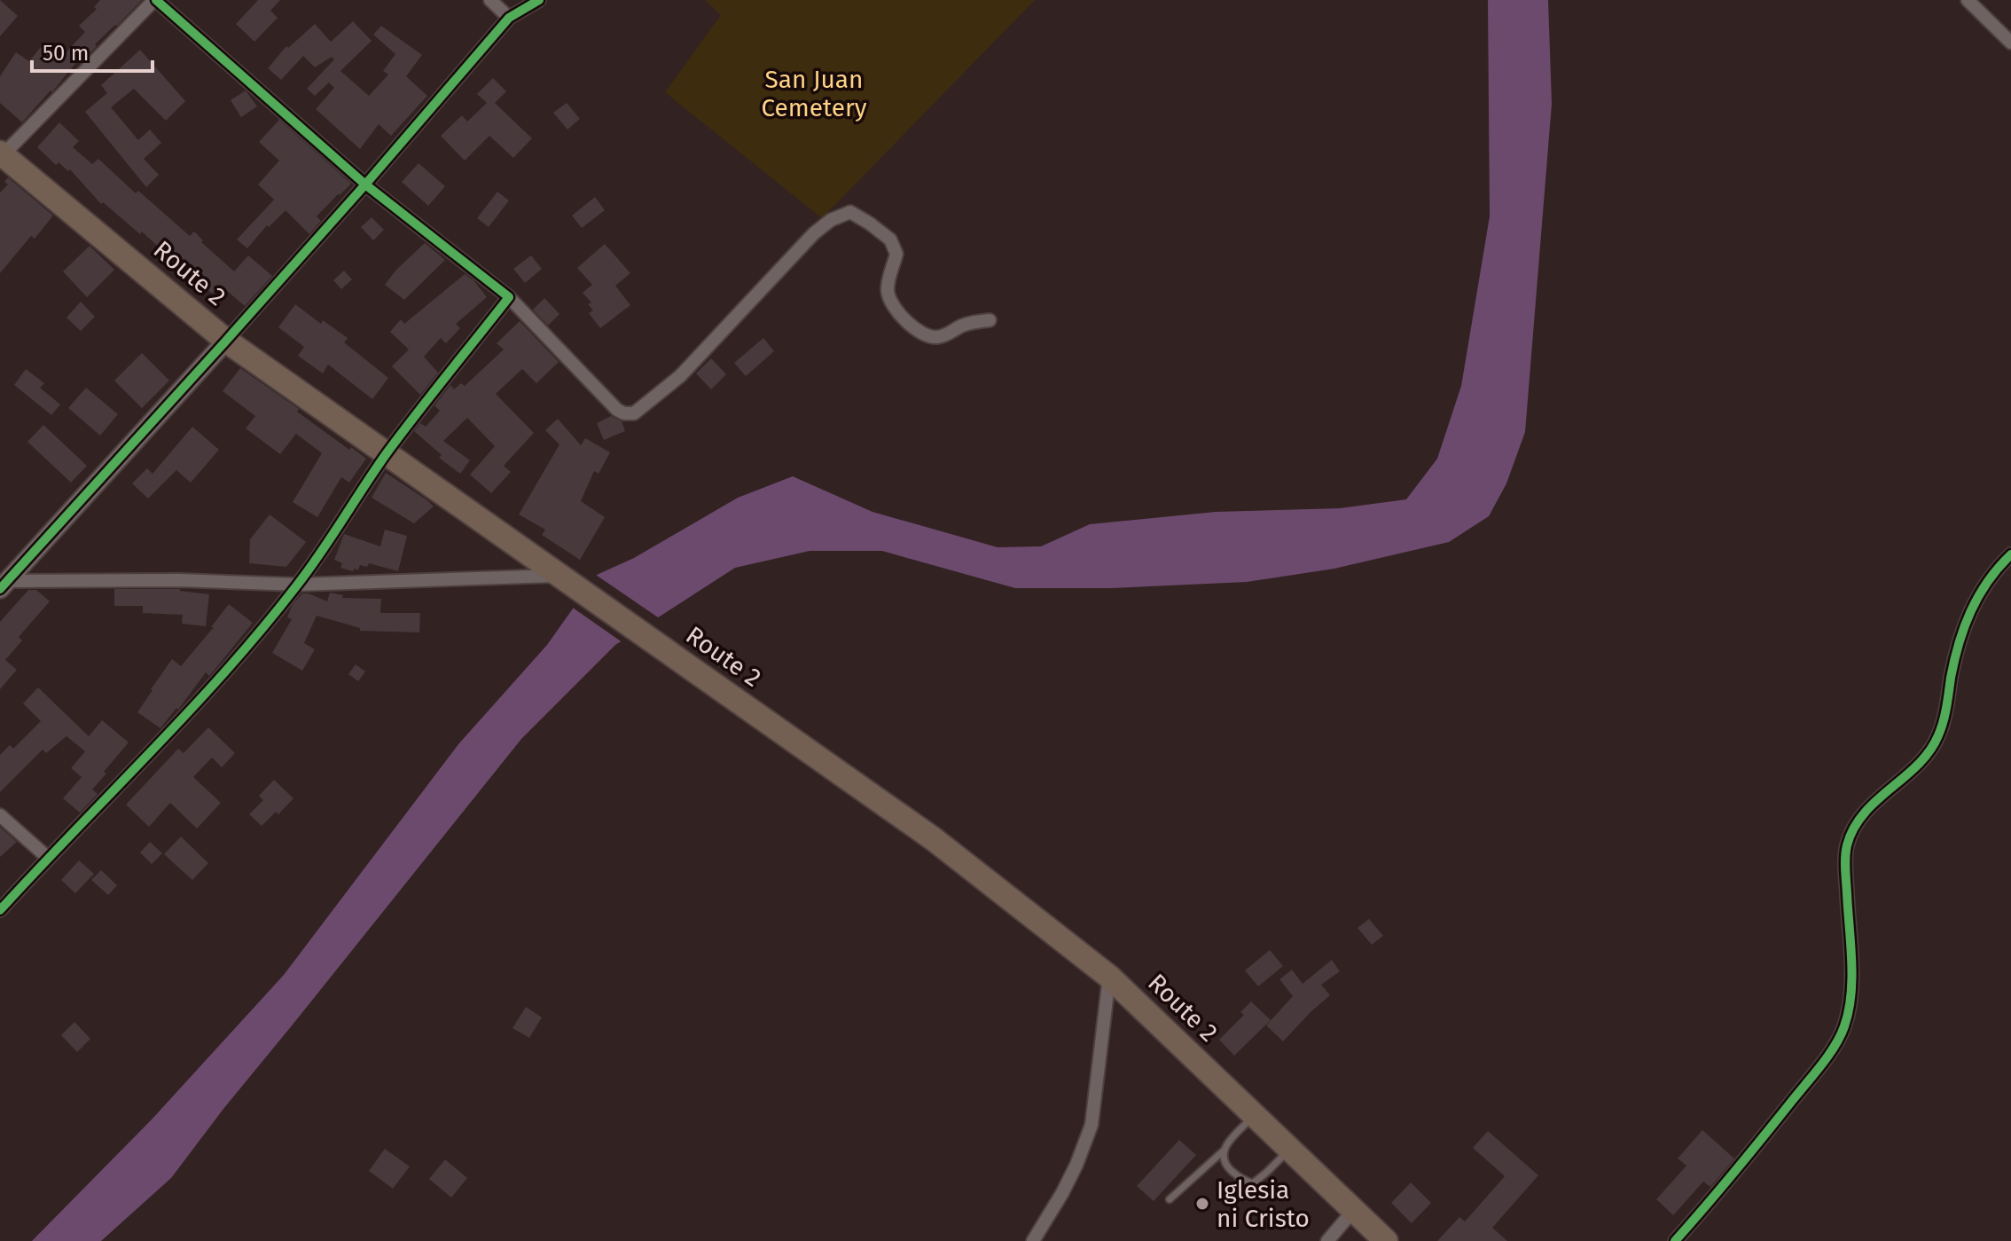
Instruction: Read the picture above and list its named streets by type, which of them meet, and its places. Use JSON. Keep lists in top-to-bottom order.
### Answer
{
  "streets": {
    "highway": ["Route 2"]
  },
  "parks": ["San Juan Cemetery"],
  "places": ["Iglesia ni Cristo"],
  "scale_bar": "50 m"
}
